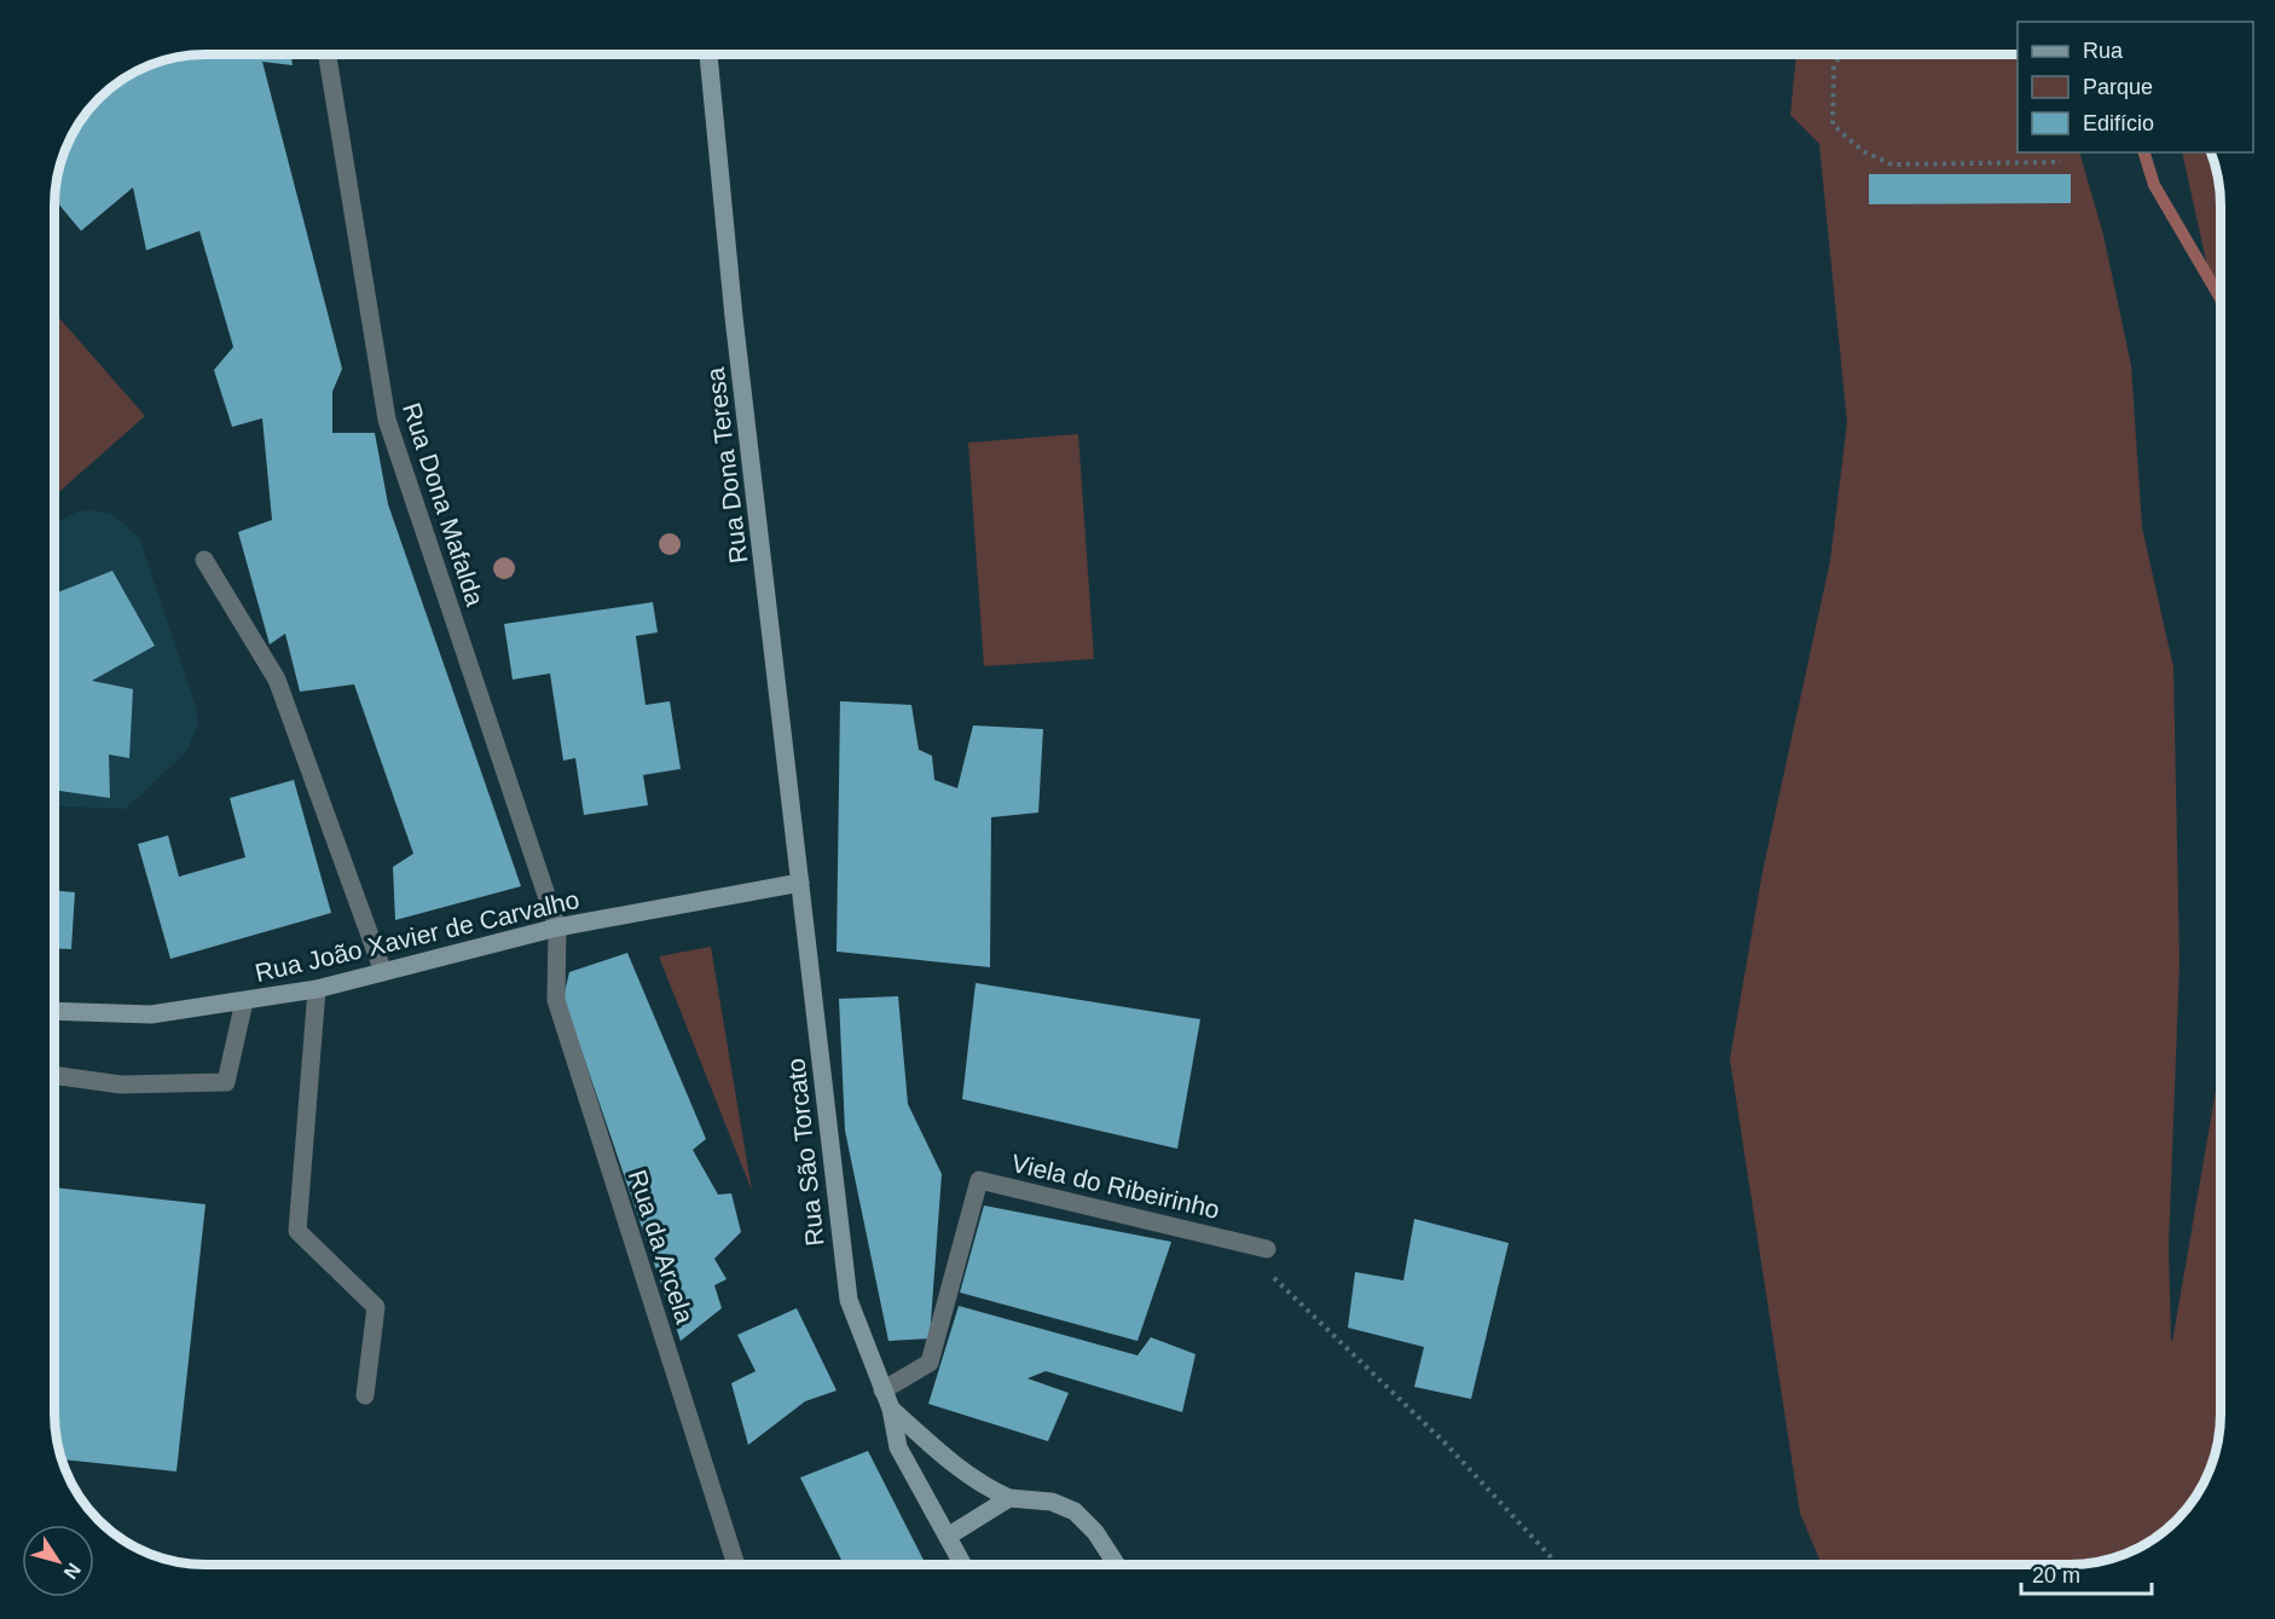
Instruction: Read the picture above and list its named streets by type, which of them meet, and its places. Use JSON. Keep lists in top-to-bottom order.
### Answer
{
  "streets": {
    "street": [
      "Rua Dona Teresa",
      "Rua Dona Mafalda",
      "Rua João Xavier de Carvalho",
      "Rua São Torcato",
      "Viela do Ribeirinho",
      "Rua da Arcela"
    ]
  },
  "crossings": [
    ["Rua Dona Teresa", "Rua João Xavier de Carvalho"],
    ["Rua Dona Teresa", "Rua São Torcato"],
    ["Rua Dona Mafalda", "Rua João Xavier de Carvalho"],
    ["Rua Dona Mafalda", "Rua da Arcela"],
    ["Rua João Xavier de Carvalho", "Rua São Torcato"],
    ["Rua João Xavier de Carvalho", "Rua da Arcela"],
    ["Rua São Torcato", "Viela do Ribeirinho"]
  ],
  "legend": ["Rua", "Parque", "Edifício"],
  "scale_bar": "20 m",
  "north": "bottom right"
}
